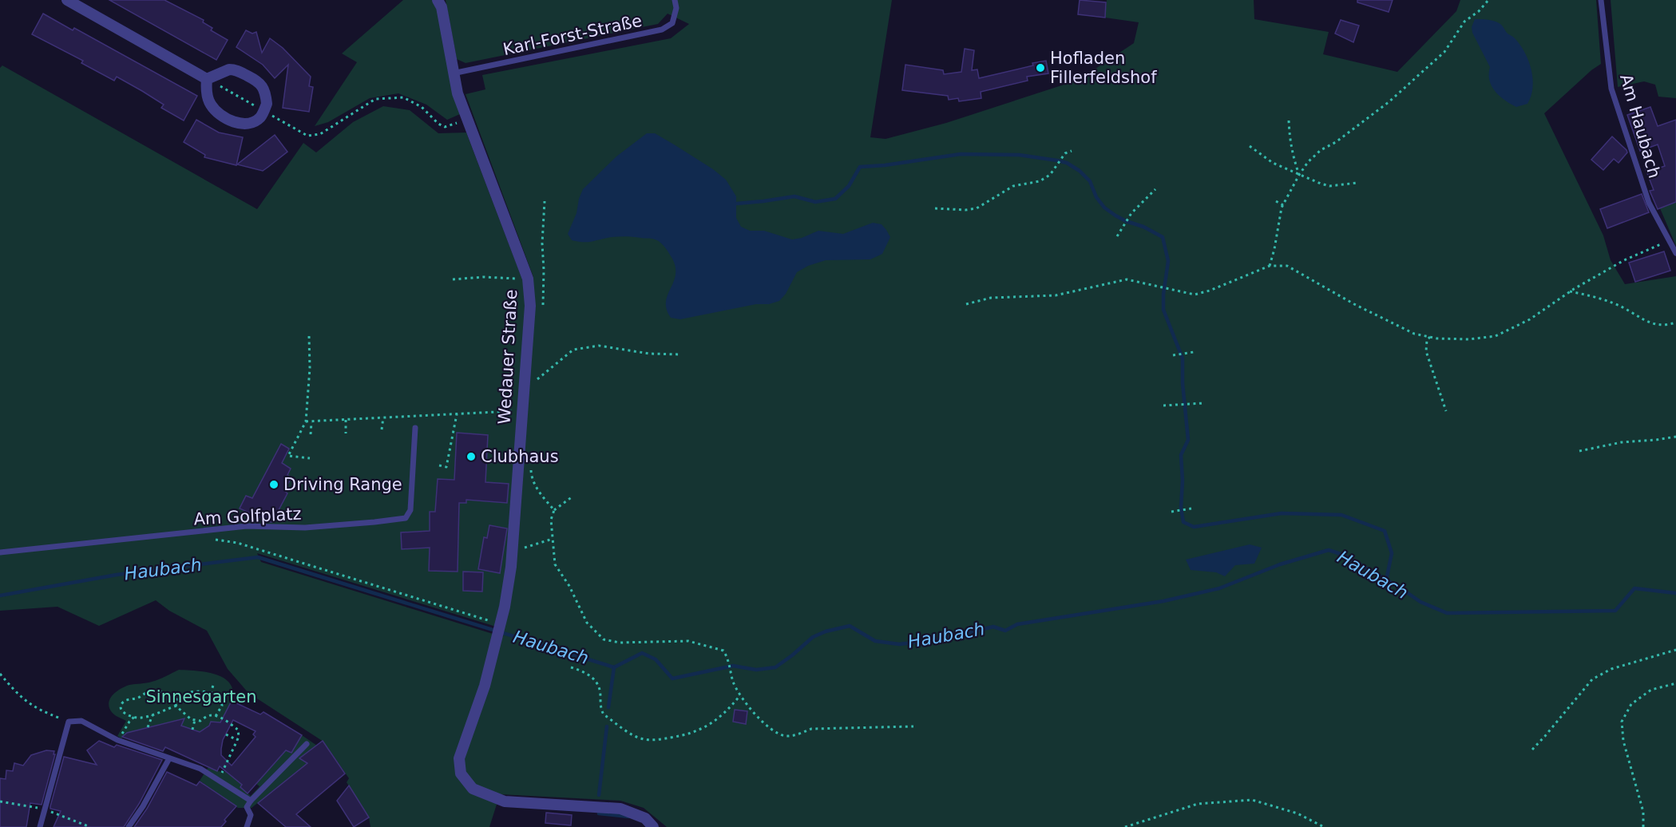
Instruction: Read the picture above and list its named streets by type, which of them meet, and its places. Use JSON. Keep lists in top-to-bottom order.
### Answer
{
  "streets": {
    "street": ["Wedauer Straße"],
    "lane": ["Karl-Forst-Straße", "Am Haubach", "Am Golfplatz"]
  },
  "crossings": [
    ["Karl-Forst-Straße", "Wedauer Straße"]
  ],
  "water": ["Haubach"],
  "parks": ["Sinnesgarten"],
  "places": ["Hofladen Fillerfeldshof", "Clubhaus", "Driving Range"]
}
